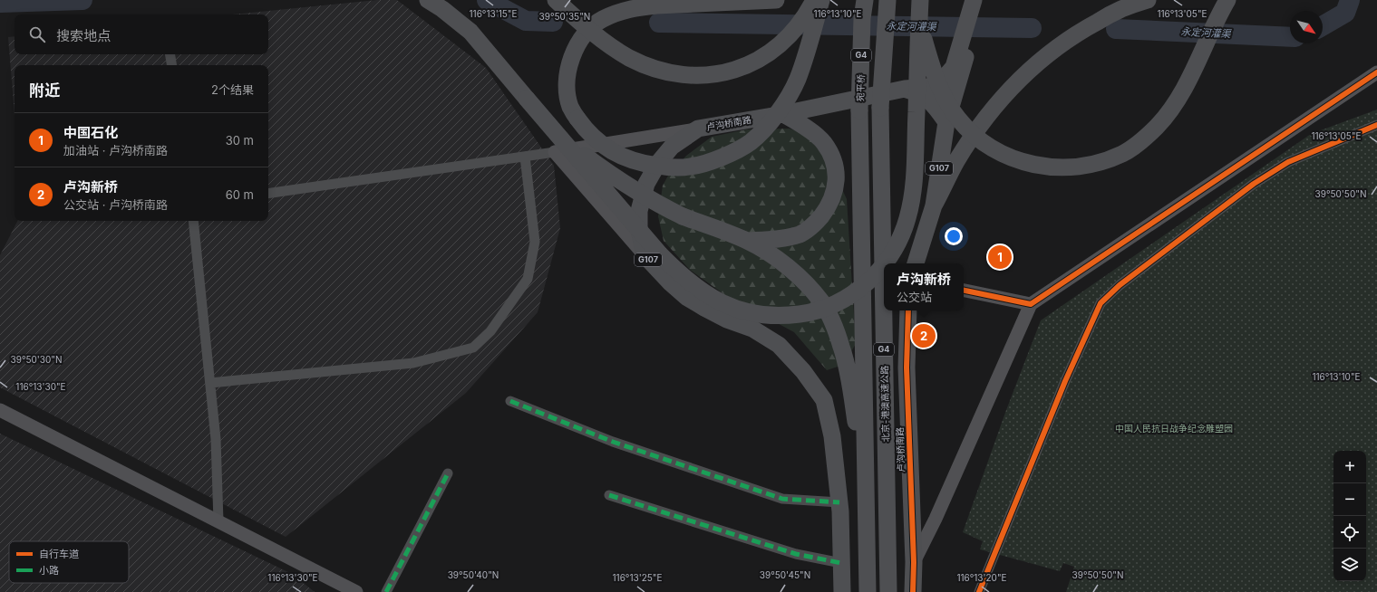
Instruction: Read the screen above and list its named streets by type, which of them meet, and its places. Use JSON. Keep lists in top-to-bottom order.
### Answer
{
  "streets": {
    "highway": [
      "G4",
      "宛平桥",
      "卢沟桥南路",
      "G107",
      "北京-港澳高速公路"
    ]
  },
  "crossings": [
    ["G4", "宛平桥"],
    ["卢沟桥南路", "G107"]
  ],
  "water": ["永定河灌渠"],
  "parks": ["中国人民抗日战争纪念雕塑园"],
  "legend": ["自行车道", "小路"],
  "north": "bottom right",
  "page": {
    "search": "搜索地点",
    "heading": ["附近", "2个结果"],
    "list": [
      {
        "mark": "1",
        "name": "中国石化",
        "note": "加油站 · 卢沟桥南路",
        "value": "30 m"
      },
      {
        "mark": "2",
        "name": "卢沟新桥",
        "note": "公交站 · 卢沟桥南路",
        "value": "60 m"
      }
    ],
    "pins": ["1", "2"],
    "popup": ["卢沟新桥", "公交站"],
    "map_buttons": ["+", "−"]
  },
  "coordinates": [
    "116°13'15\"E",
    "116°13'10\"E",
    "116°13'05\"E",
    "39°50'35\"N",
    "39°50'50\"N",
    "39°50'30\"N",
    "116°13'30\"E",
    "39°50'40\"N",
    "39°50'45\"N",
    "116°13'25\"E",
    "116°13'20\"E"
  ]
}
